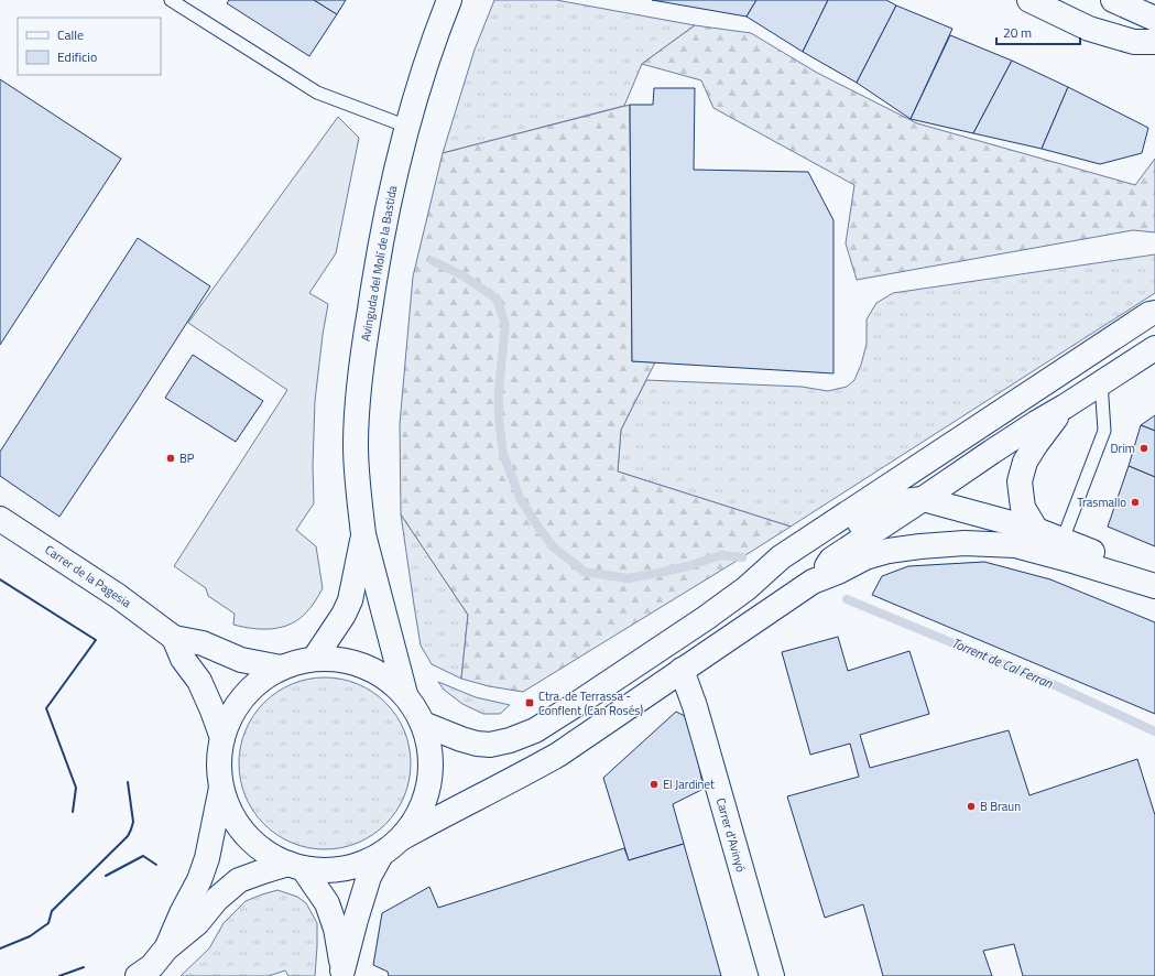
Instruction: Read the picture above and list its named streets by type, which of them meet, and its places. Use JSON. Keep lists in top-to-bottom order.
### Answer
{
  "streets": {
    "main road": ["Avinguda del Molí de la Bastida", "Carrer de la Pagesia", "Carrer d'Avinyó"]
  },
  "water": ["Torrent de Cal Ferran"],
  "places": {
    "other": [
      "Drim",
      "BP",
      "Trasmallo",
      "El Jardinet",
      "B Braun"
    ],
    "transit": ["Ctra. de Terrassa - Conflent (Can Rosés)"]
  },
  "legend": ["Calle", "Edificio"],
  "scale_bar": "20 m"
}
